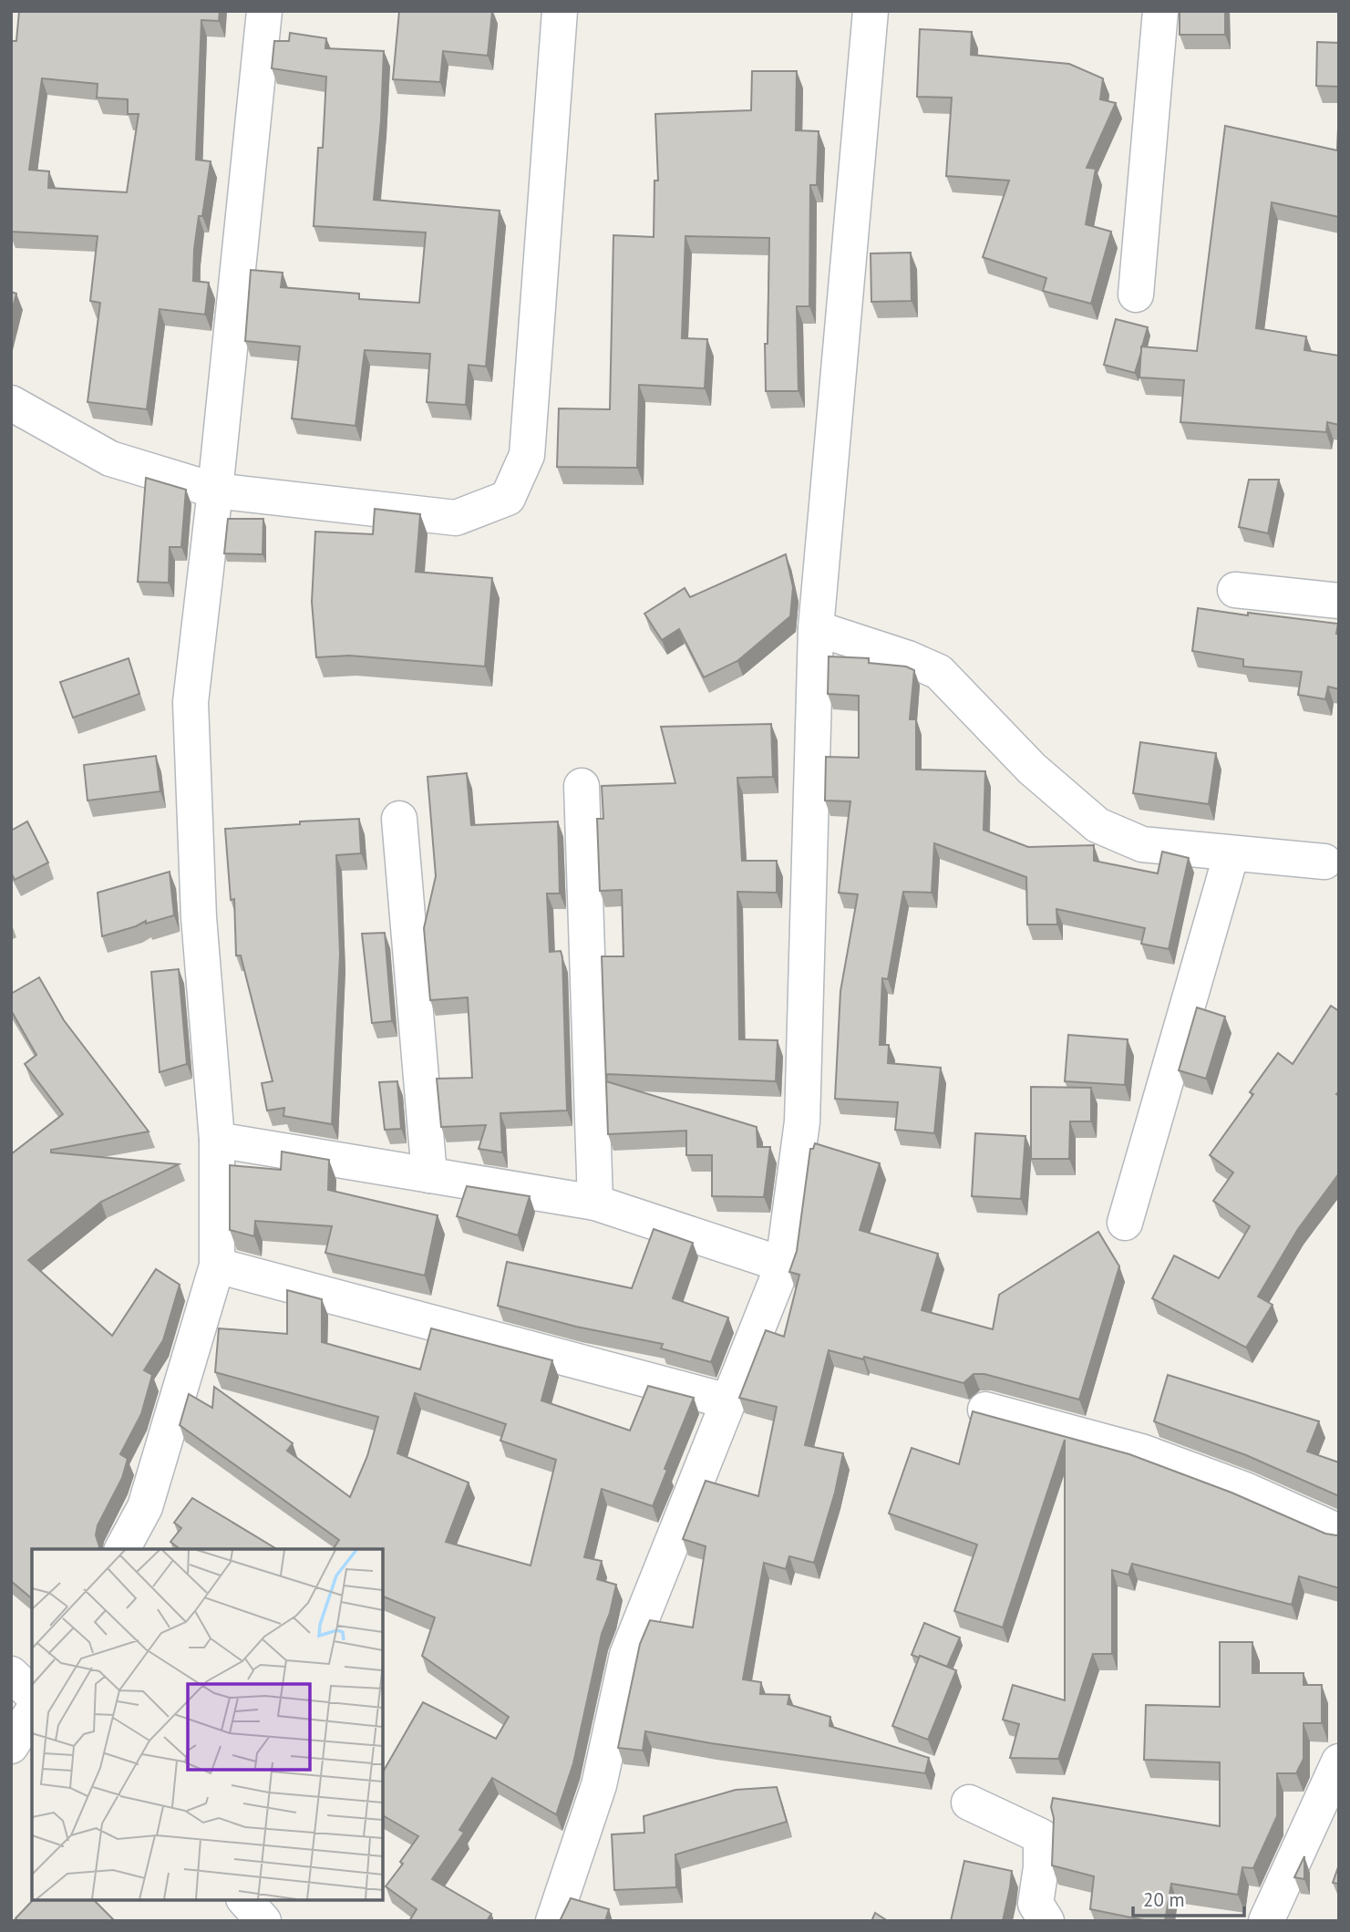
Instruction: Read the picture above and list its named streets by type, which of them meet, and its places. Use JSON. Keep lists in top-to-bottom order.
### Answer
{
  "scale_bar": "20 m"
}
